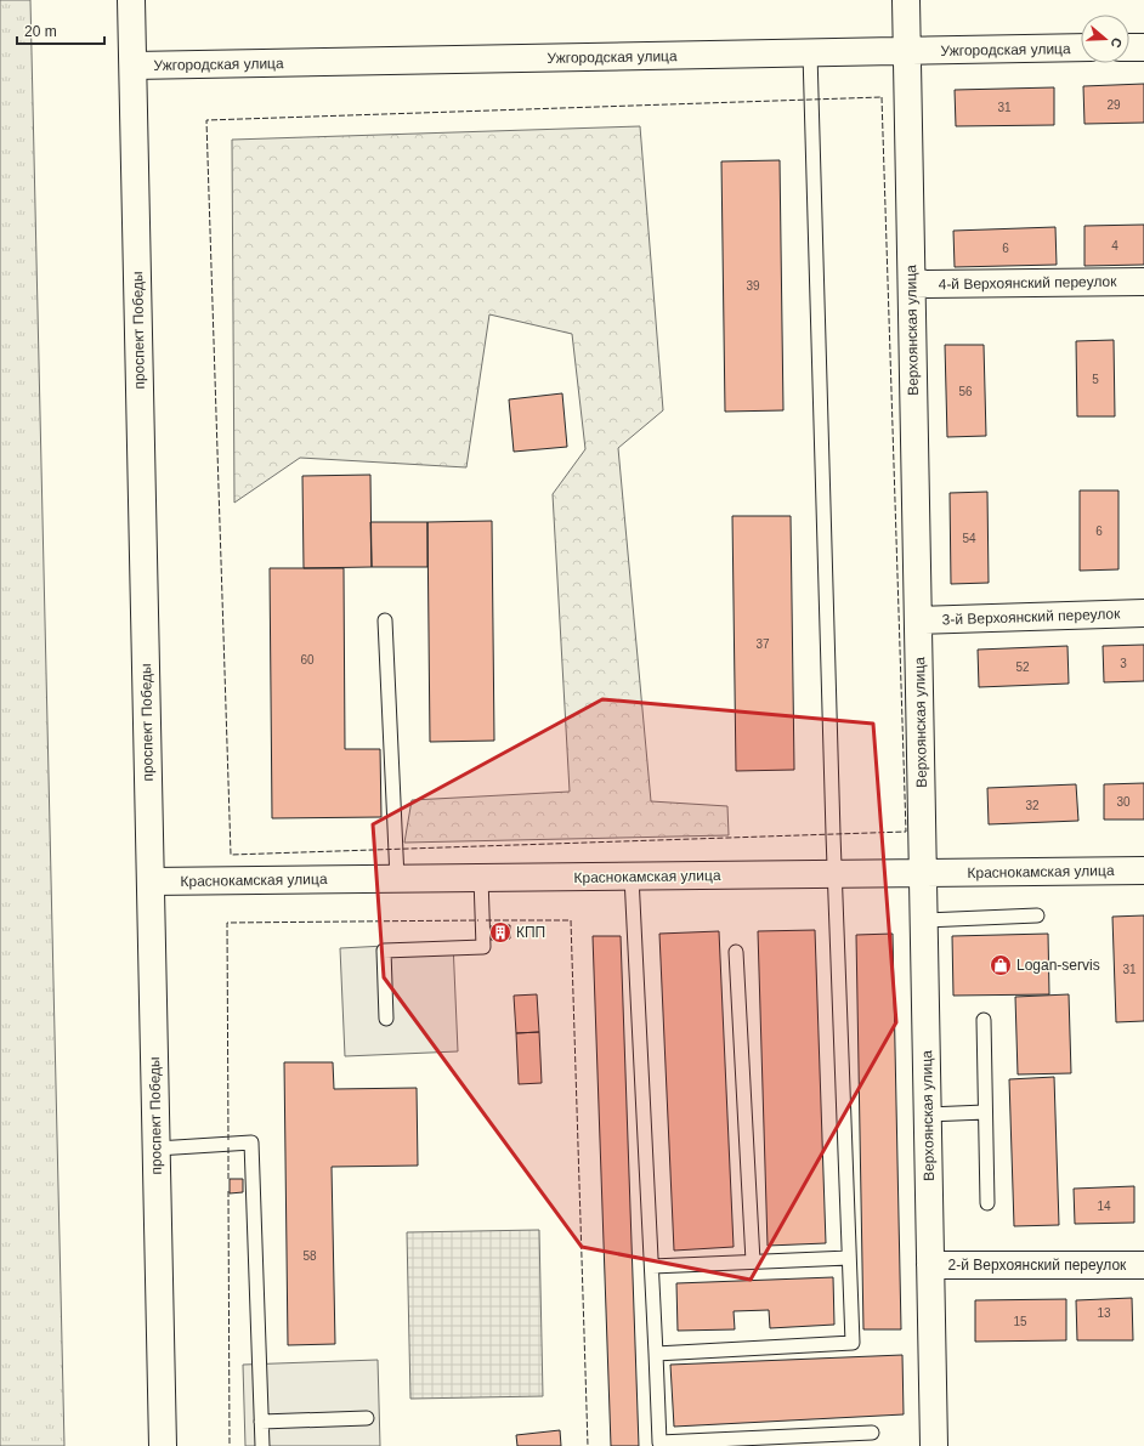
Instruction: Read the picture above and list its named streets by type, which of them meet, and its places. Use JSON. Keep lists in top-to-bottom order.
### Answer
{
  "streets": {
    "street": [
      "Ужгородская улица",
      "4-й Верхоянский переулок",
      "проспект Победы",
      "Верхоянская улица",
      "3-й Верхоянский переулок",
      "Краснокамская улица",
      "2-й Верхоянский переулок"
    ]
  },
  "crossings": [
    ["Ужгородская улица", "проспект Победы"],
    ["Ужгородская улица", "Верхоянская улица"],
    ["4-й Верхоянский переулок", "Верхоянская улица"],
    ["проспект Победы", "Краснокамская улица"],
    ["Верхоянская улица", "3-й Верхоянский переулок"],
    ["Верхоянская улица", "Краснокамская улица"],
    ["Верхоянская улица", "2-й Верхоянский переулок"]
  ],
  "places": {
    "building": ["КПП"],
    "shop": ["Logan-servis"]
  },
  "house_numbers": [
    "29",
    "31",
    "4",
    "6",
    "39",
    "5",
    "56",
    "6",
    "54",
    "37",
    "60",
    "3",
    "52",
    "30",
    "32",
    "31",
    "14",
    "58",
    "13",
    "15"
  ],
  "scale_bar": "20 m",
  "north": "right"
}
